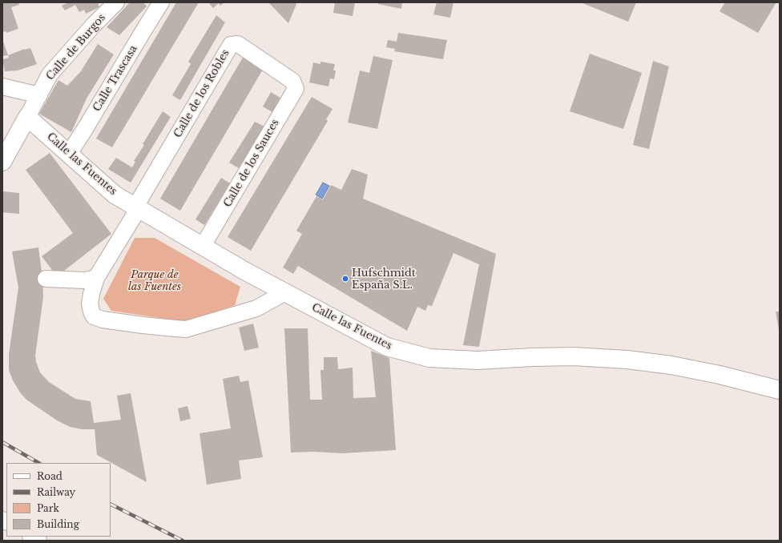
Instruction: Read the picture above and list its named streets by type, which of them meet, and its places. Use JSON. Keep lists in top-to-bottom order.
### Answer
{
  "streets": {
    "street": [
      "Calle de Burgos",
      "Calle Trascasa",
      "Calle de los Robles",
      "Calle de los Sauces",
      "Calle las Fuentes"
    ]
  },
  "crossings": [
    ["Calle de Burgos", "Calle las Fuentes"],
    ["Calle Trascasa", "Calle las Fuentes"],
    ["Calle de los Robles", "Calle de los Sauces"],
    ["Calle de los Robles", "Calle las Fuentes"],
    ["Calle de los Sauces", "Calle las Fuentes"]
  ],
  "parks": ["Parque de las Fuentes"],
  "places": ["Hufschmidt España S.L."],
  "legend": [
    "Road",
    "Railway",
    "Park",
    "Building"
  ]
}
